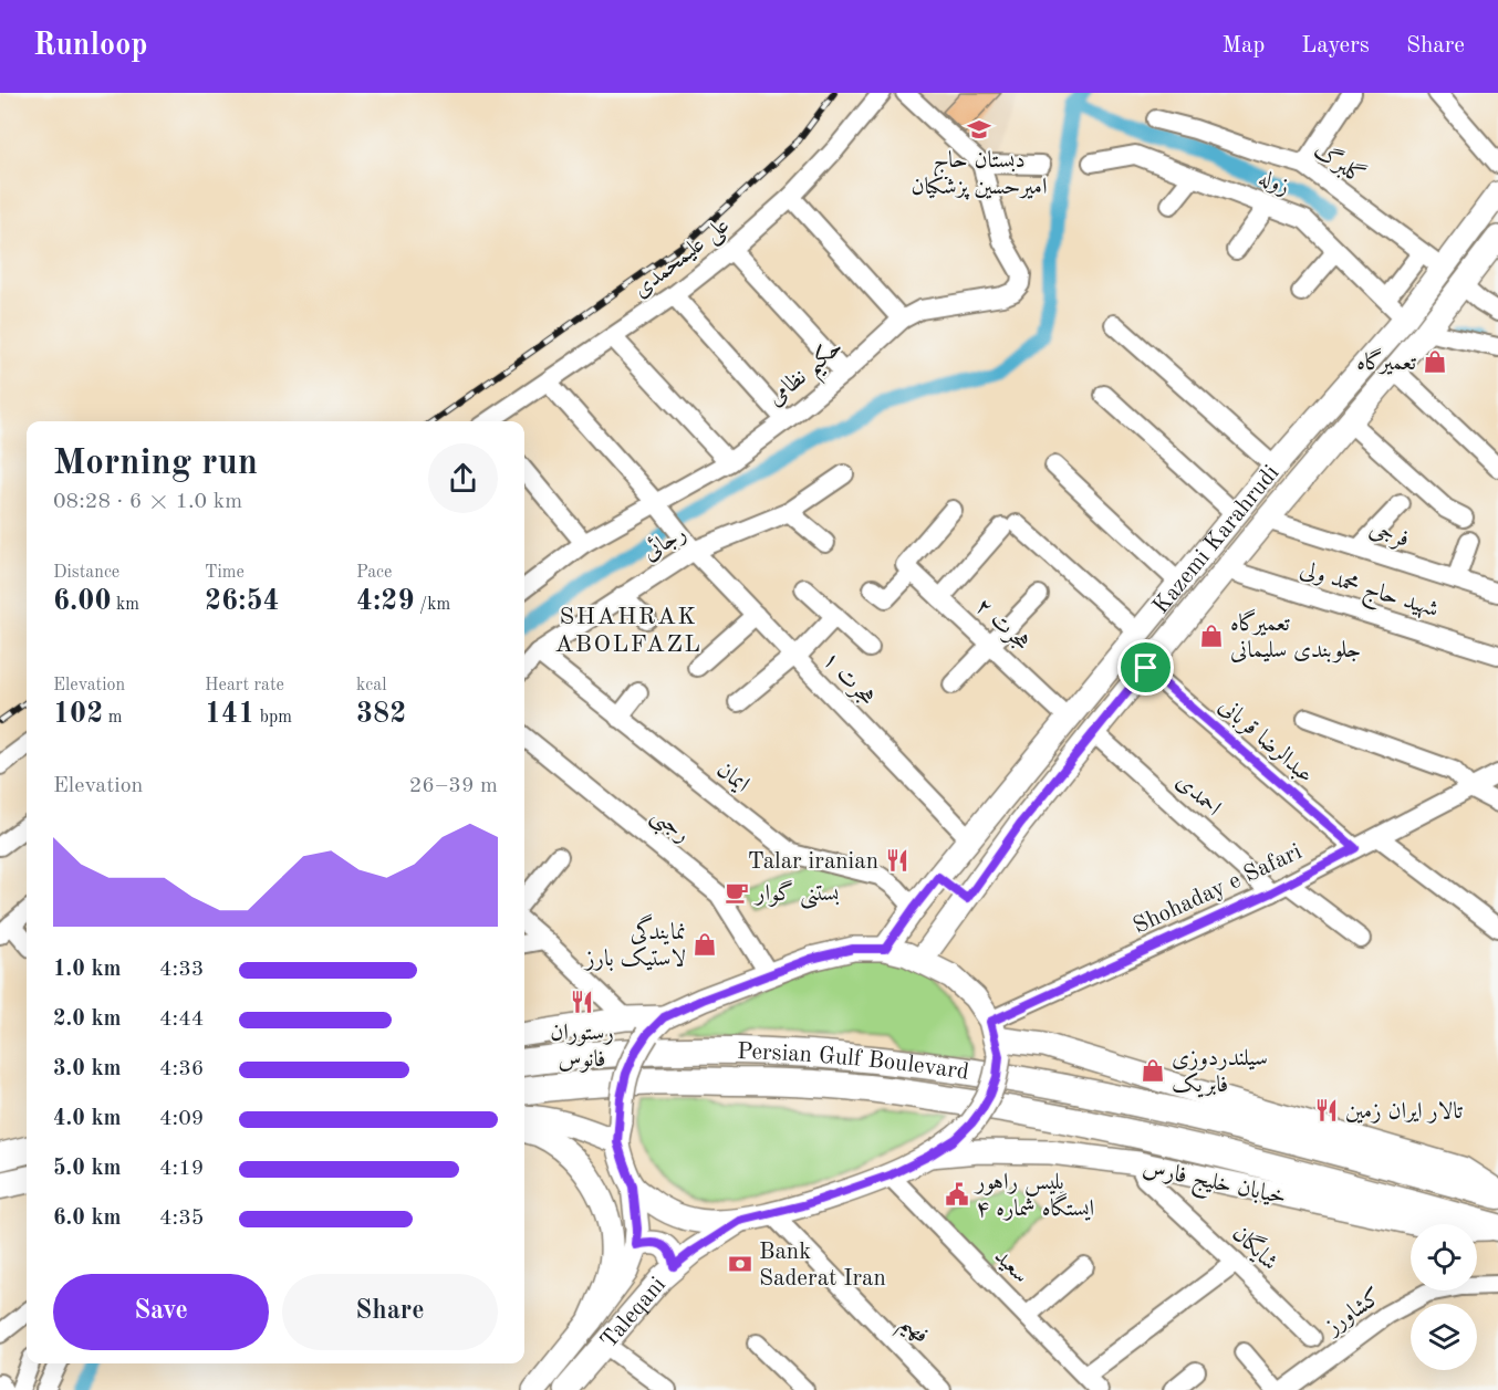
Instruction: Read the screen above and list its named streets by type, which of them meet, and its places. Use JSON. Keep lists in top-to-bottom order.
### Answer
{
  "streets": {
    "highway": ["Persian Gulf Boulevard"],
    "main road": ["Kazemi Karahrudi", "خیابان خلیج فارس", "Taleqani"],
    "street": [
      "گلبرگ",
      "زوله",
      "علی علیمحمدی",
      "حکیم نظامی",
      "فرجی",
      "رجائی",
      "شهید حاج محمد ولی",
      "هجرت ۲",
      "هجرت ۱",
      "عبدالرضا قربانی",
      "ایمان",
      "احمدی",
      "رجبی",
      "Shohaday e Safari",
      "شایگان",
      "سعید",
      "کشاورز",
      "فهیم"
    ]
  },
  "crossings": [
    ["گلبرگ", "Kazemi Karahrudi"],
    ["زوله", "Kazemi Karahrudi"],
    ["علی علیمحمدی", "هجرت ۱"],
    ["حکیم نظامی", "هجرت ۱"],
    ["فرجی", "Kazemi Karahrudi"],
    ["Kazemi Karahrudi", "شهید حاج محمد ولی"],
    ["Kazemi Karahrudi", "هجرت ۲"],
    ["Kazemi Karahrudi", "هجرت ۱"],
    ["Kazemi Karahrudi", "عبدالرضا قربانی"],
    ["Kazemi Karahrudi", "ایمان"],
    ["Kazemi Karahrudi", "احمدی"],
    ["رجائی", "هجرت ۱"],
    ["رجائی", "ایمان"],
    ["عبدالرضا قربانی", "Shohaday e Safari"],
    ["احمدی", "Shohaday e Safari"],
    ["Persian Gulf Boulevard", "خیابان خلیج فارس"],
    ["خیابان خلیج فارس", "شایگان"]
  ],
  "districts": ["SHAHRAK ABOLFAZL"],
  "places": {
    "school or university": ["دبستان حاج امیرحسین پزشکیان"],
    "shop": [
      "تعمیرگاه",
      "تعمیرگاه جلوبندی سلیمانی",
      "نمایندگی لاستیک بارز",
      "سیلندردوزی فابریک"
    ],
    "restaurant": ["Talar iranian", "رستوران فانوس", "تالار ایران زمین"],
    "cafe": ["بستنی گوار"],
    "public building": ["پلیس راهور ایستگاه شماره ۴"],
    "bank": ["Bank Saderat Iran"]
  },
  "page": {
    "header": "Runloop",
    "nav": ["Map", "Layers", "Share"],
    "heading": ["Morning run", "08:28 · 6 × 1.0 km"],
    "stats": [
      ["Distance", "6.00 km"],
      ["Time", "26:54"],
      ["Pace", "4:29 /km"],
      ["Elevation", "102 m"],
      ["Heart rate", "141 bpm"],
      ["kcal", "382"]
    ],
    "chart": ["Elevation", "26–39 m"],
    "list": [
      {
        "name": "1.0 km",
        "note": "4:33"
      },
      {
        "name": "2.0 km",
        "note": "4:44"
      },
      {
        "name": "3.0 km",
        "note": "4:36"
      },
      {
        "name": "4.0 km",
        "note": "4:09"
      },
      {
        "name": "5.0 km",
        "note": "4:19"
      },
      {
        "name": "6.0 km",
        "note": "4:35"
      }
    ],
    "buttons": ["Save", "Share"]
  }
}
